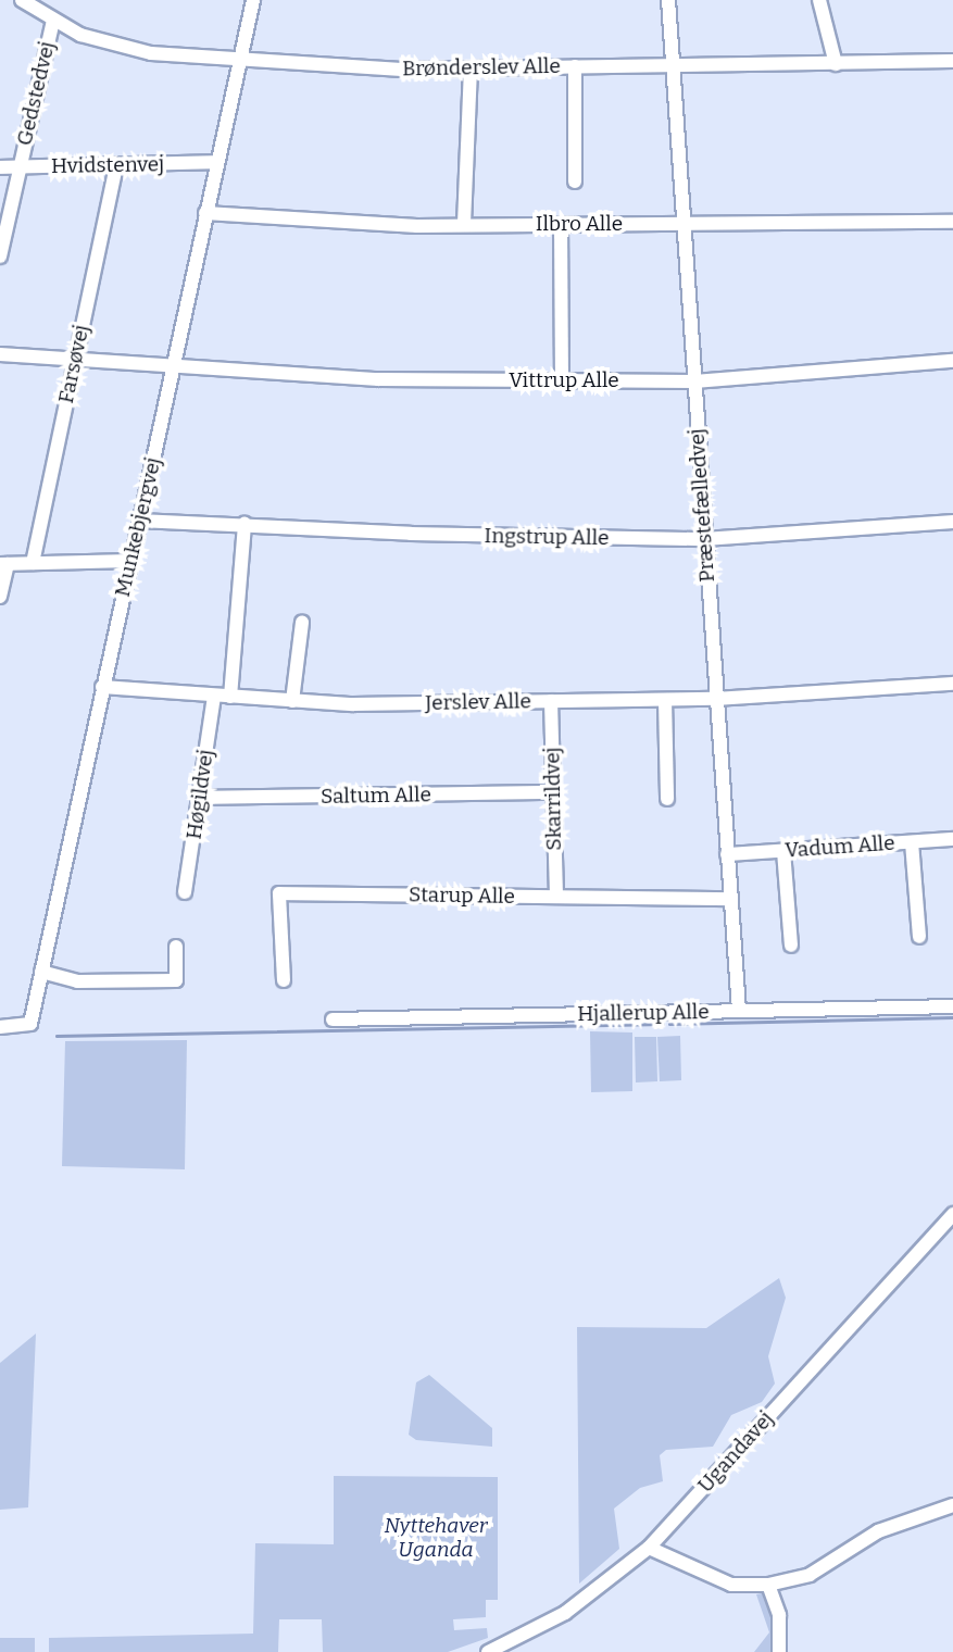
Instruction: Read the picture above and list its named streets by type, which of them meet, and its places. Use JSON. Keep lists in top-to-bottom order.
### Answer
{
  "streets": {
    "street": [
      "Brønderslev Alle",
      "Gedstedvej",
      "Hvidstenvej",
      "Ilbro Alle",
      "Farsøvej",
      "Vittrup Alle",
      "Præstefælledvej",
      "Munkebjergvej",
      "Ingstrup Alle",
      "Jerslev Alle",
      "Høgildvej",
      "Saltum Alle",
      "Skarrildvej",
      "Vadum Alle",
      "Starup Alle",
      "Hjallerup Alle",
      "Ugandavej"
    ]
  },
  "crossings": [
    ["Brønderslev Alle", "Gedstedvej"],
    ["Brønderslev Alle", "Præstefælledvej"],
    ["Brønderslev Alle", "Munkebjergvej"],
    ["Gedstedvej", "Hvidstenvej"],
    ["Hvidstenvej", "Farsøvej"],
    ["Hvidstenvej", "Munkebjergvej"],
    ["Ilbro Alle", "Præstefælledvej"],
    ["Ilbro Alle", "Munkebjergvej"],
    ["Farsøvej", "Vittrup Alle"],
    ["Vittrup Alle", "Præstefælledvej"],
    ["Vittrup Alle", "Munkebjergvej"],
    ["Præstefælledvej", "Ingstrup Alle"],
    ["Præstefælledvej", "Jerslev Alle"],
    ["Præstefælledvej", "Vadum Alle"],
    ["Præstefælledvej", "Starup Alle"],
    ["Præstefælledvej", "Hjallerup Alle"],
    ["Munkebjergvej", "Ingstrup Alle"],
    ["Munkebjergvej", "Jerslev Alle"],
    ["Jerslev Alle", "Høgildvej"],
    ["Jerslev Alle", "Skarrildvej"],
    ["Høgildvej", "Saltum Alle"],
    ["Saltum Alle", "Skarrildvej"],
    ["Skarrildvej", "Starup Alle"]
  ],
  "parks": ["Nyttehaver Uganda"]
}
